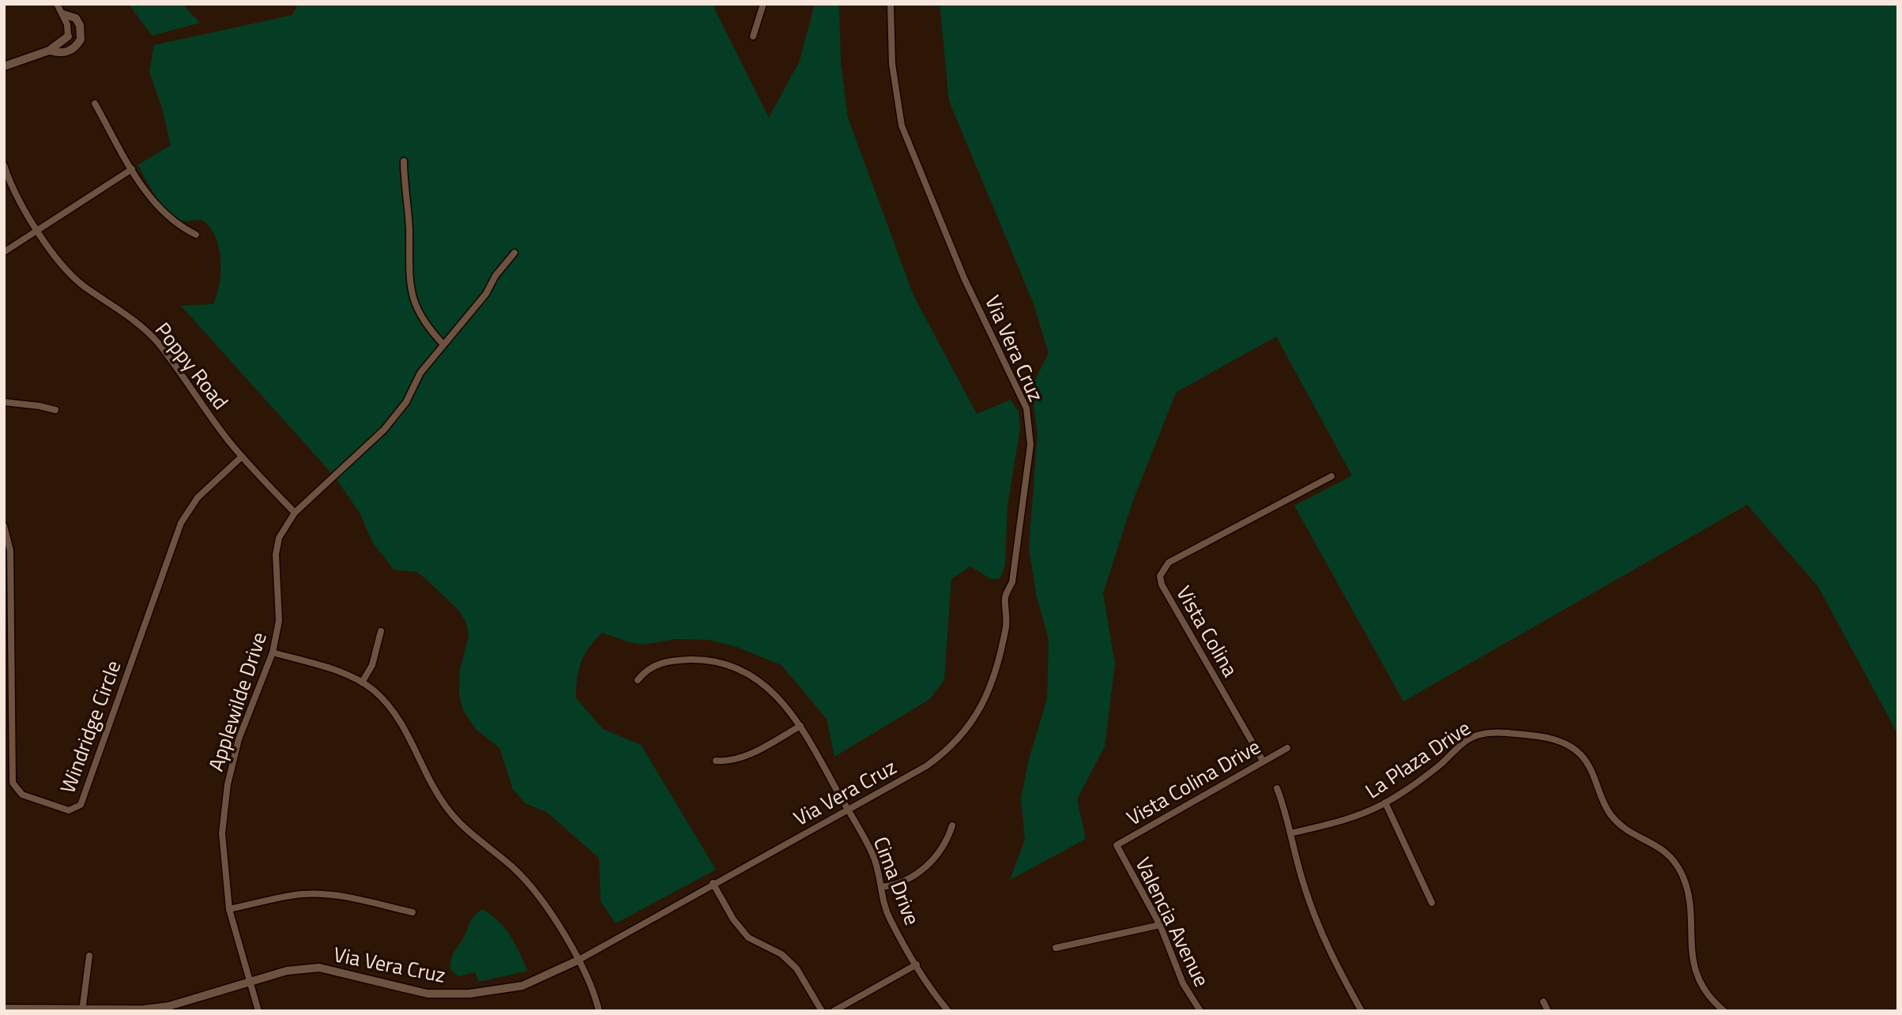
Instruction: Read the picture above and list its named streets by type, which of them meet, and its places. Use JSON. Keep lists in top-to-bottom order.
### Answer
{
  "streets": {
    "street": [
      "Via Vera Cruz",
      "Poppy Road",
      "Vista Colina",
      "Applewilde Drive",
      "Windridge Circle",
      "La Plaza Drive",
      "Vista Colina Drive",
      "Cima Drive",
      "Valencia Avenue"
    ]
  },
  "crossings": [
    ["Via Vera Cruz", "Applewilde Drive"],
    ["Via Vera Cruz", "Cima Drive"],
    ["Poppy Road", "Applewilde Drive"],
    ["Poppy Road", "Windridge Circle"],
    ["Vista Colina", "Vista Colina Drive"],
    ["Vista Colina Drive", "Valencia Avenue"]
  ]
}
